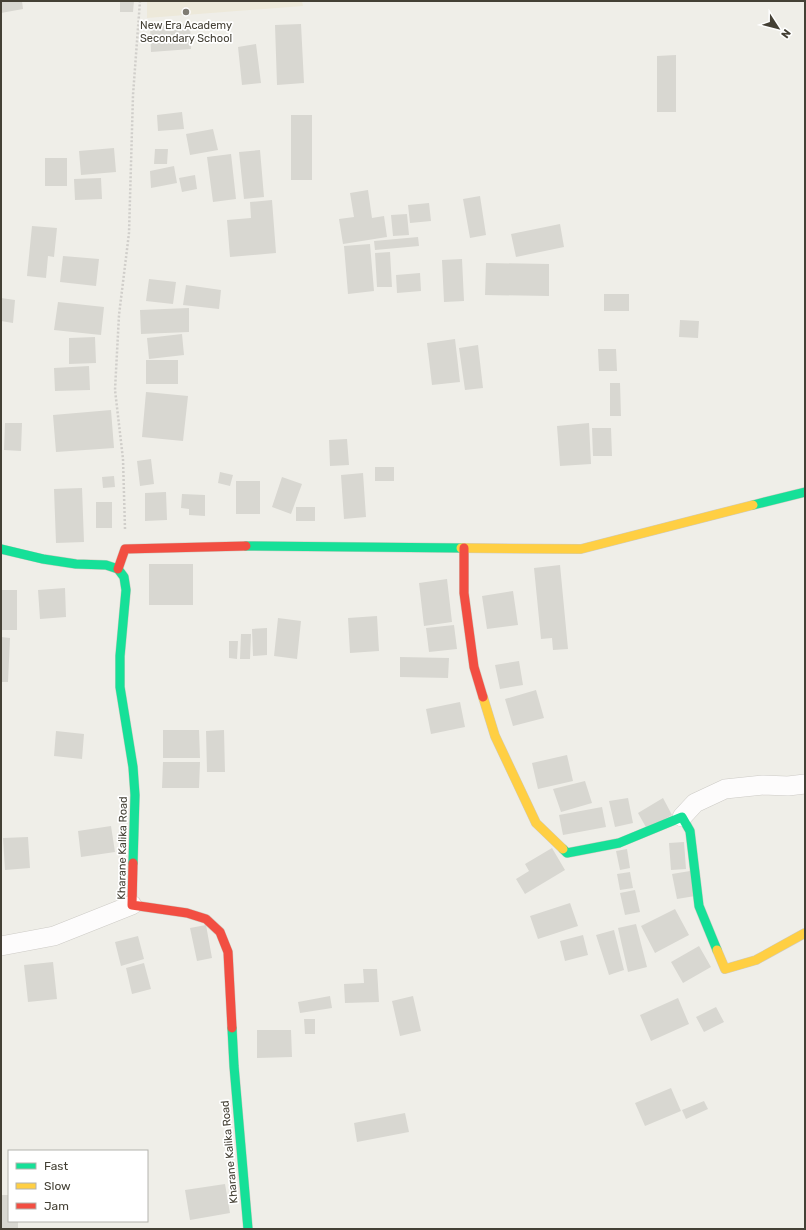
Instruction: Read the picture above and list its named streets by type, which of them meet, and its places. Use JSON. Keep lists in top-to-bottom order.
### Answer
{
  "streets": {
    "street": ["Kharane Kalika Road"]
  },
  "places": ["New Era Academy Secondary School"],
  "legend": ["Fast", "Slow", "Jam"],
  "north": "bottom right"
}
